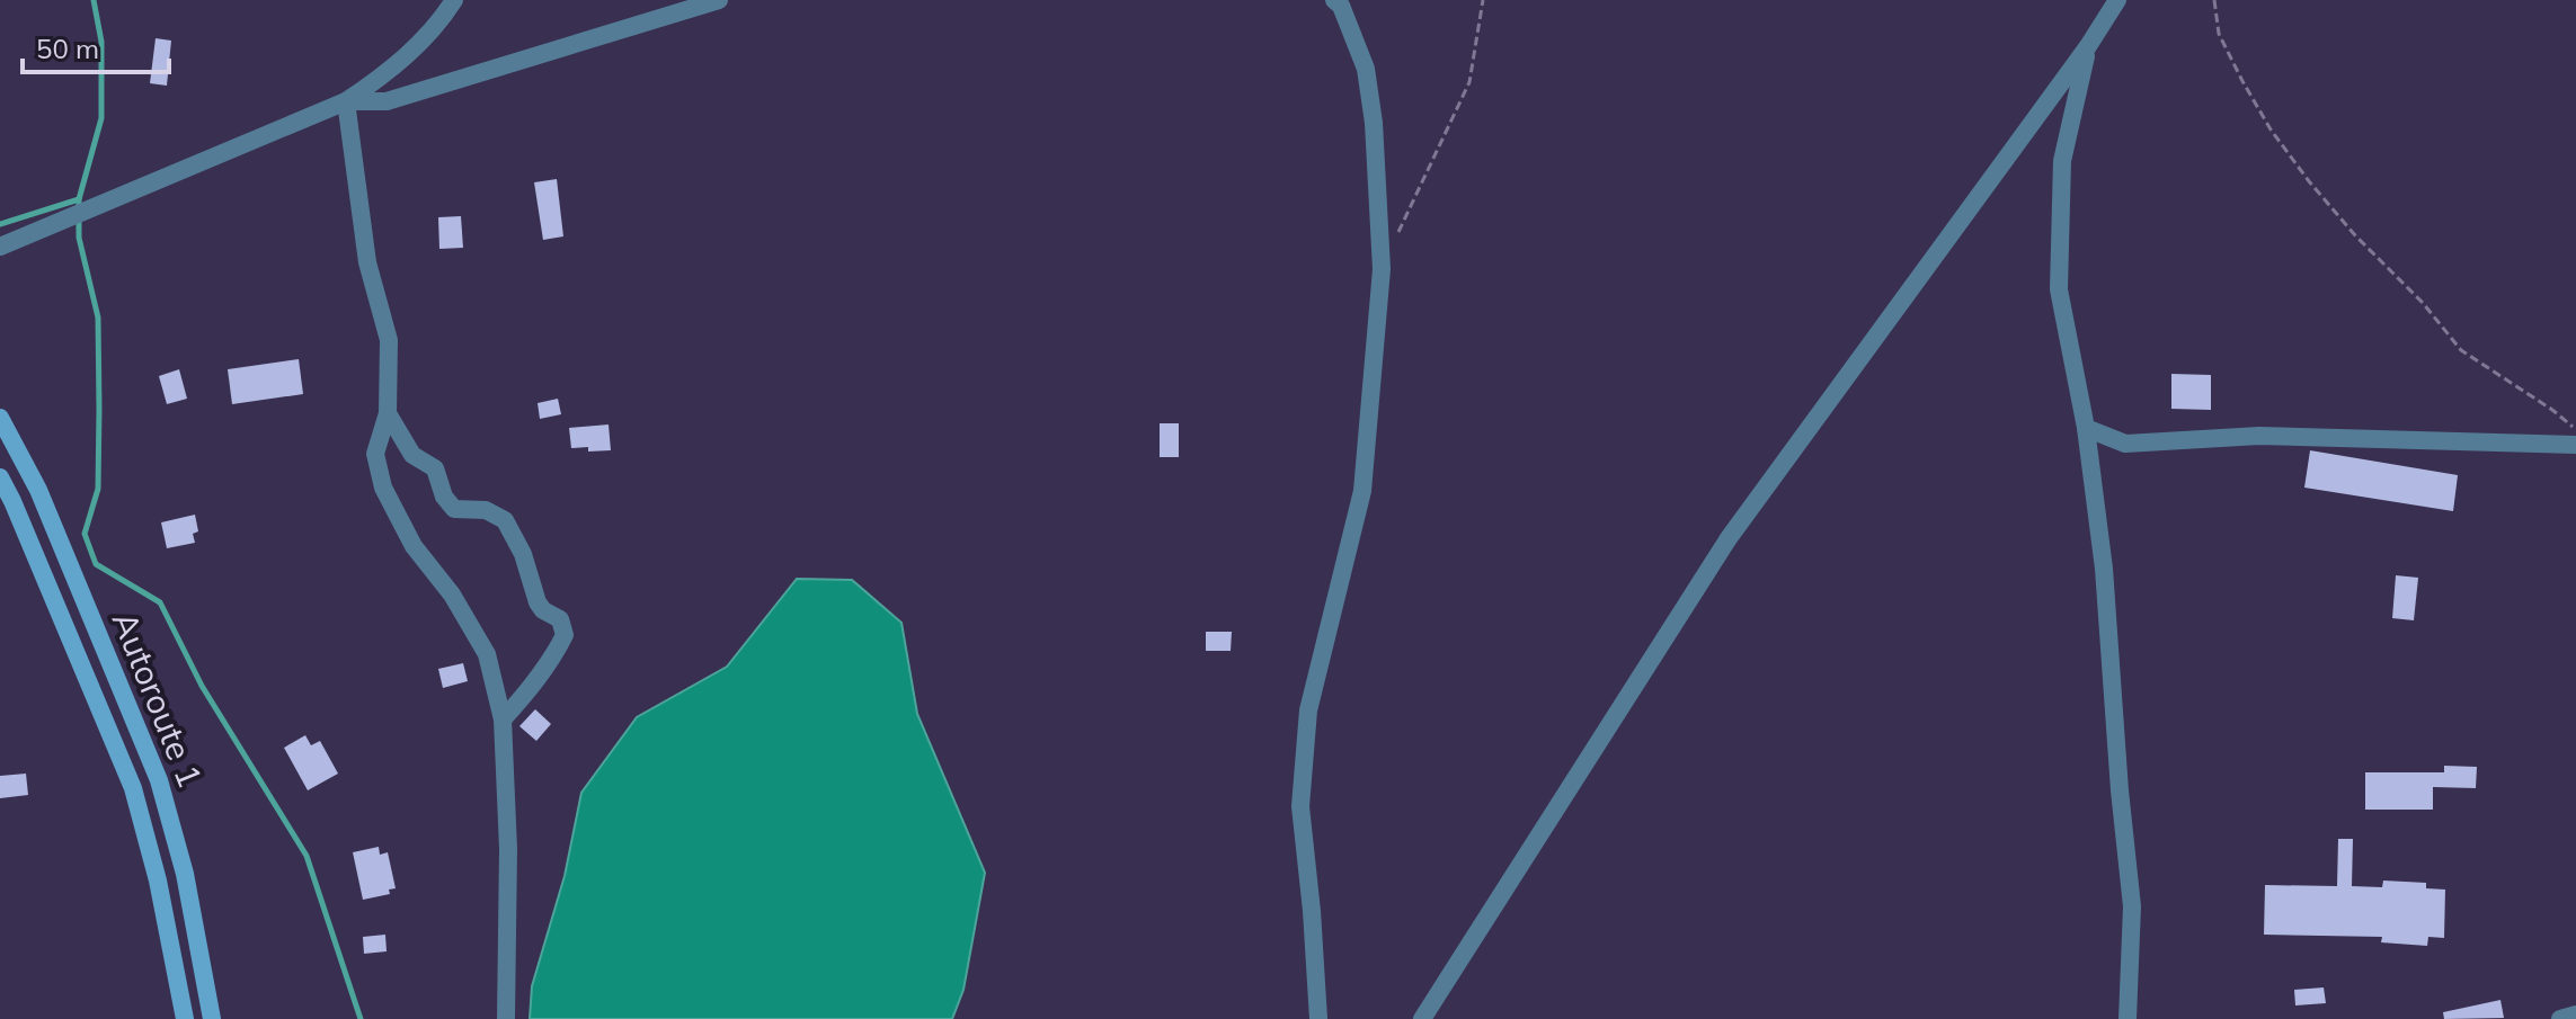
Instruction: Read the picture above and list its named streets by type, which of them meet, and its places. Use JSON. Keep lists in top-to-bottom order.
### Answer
{
  "streets": {
    "main road": ["Autoroute 1"]
  },
  "scale_bar": "50 m"
}
